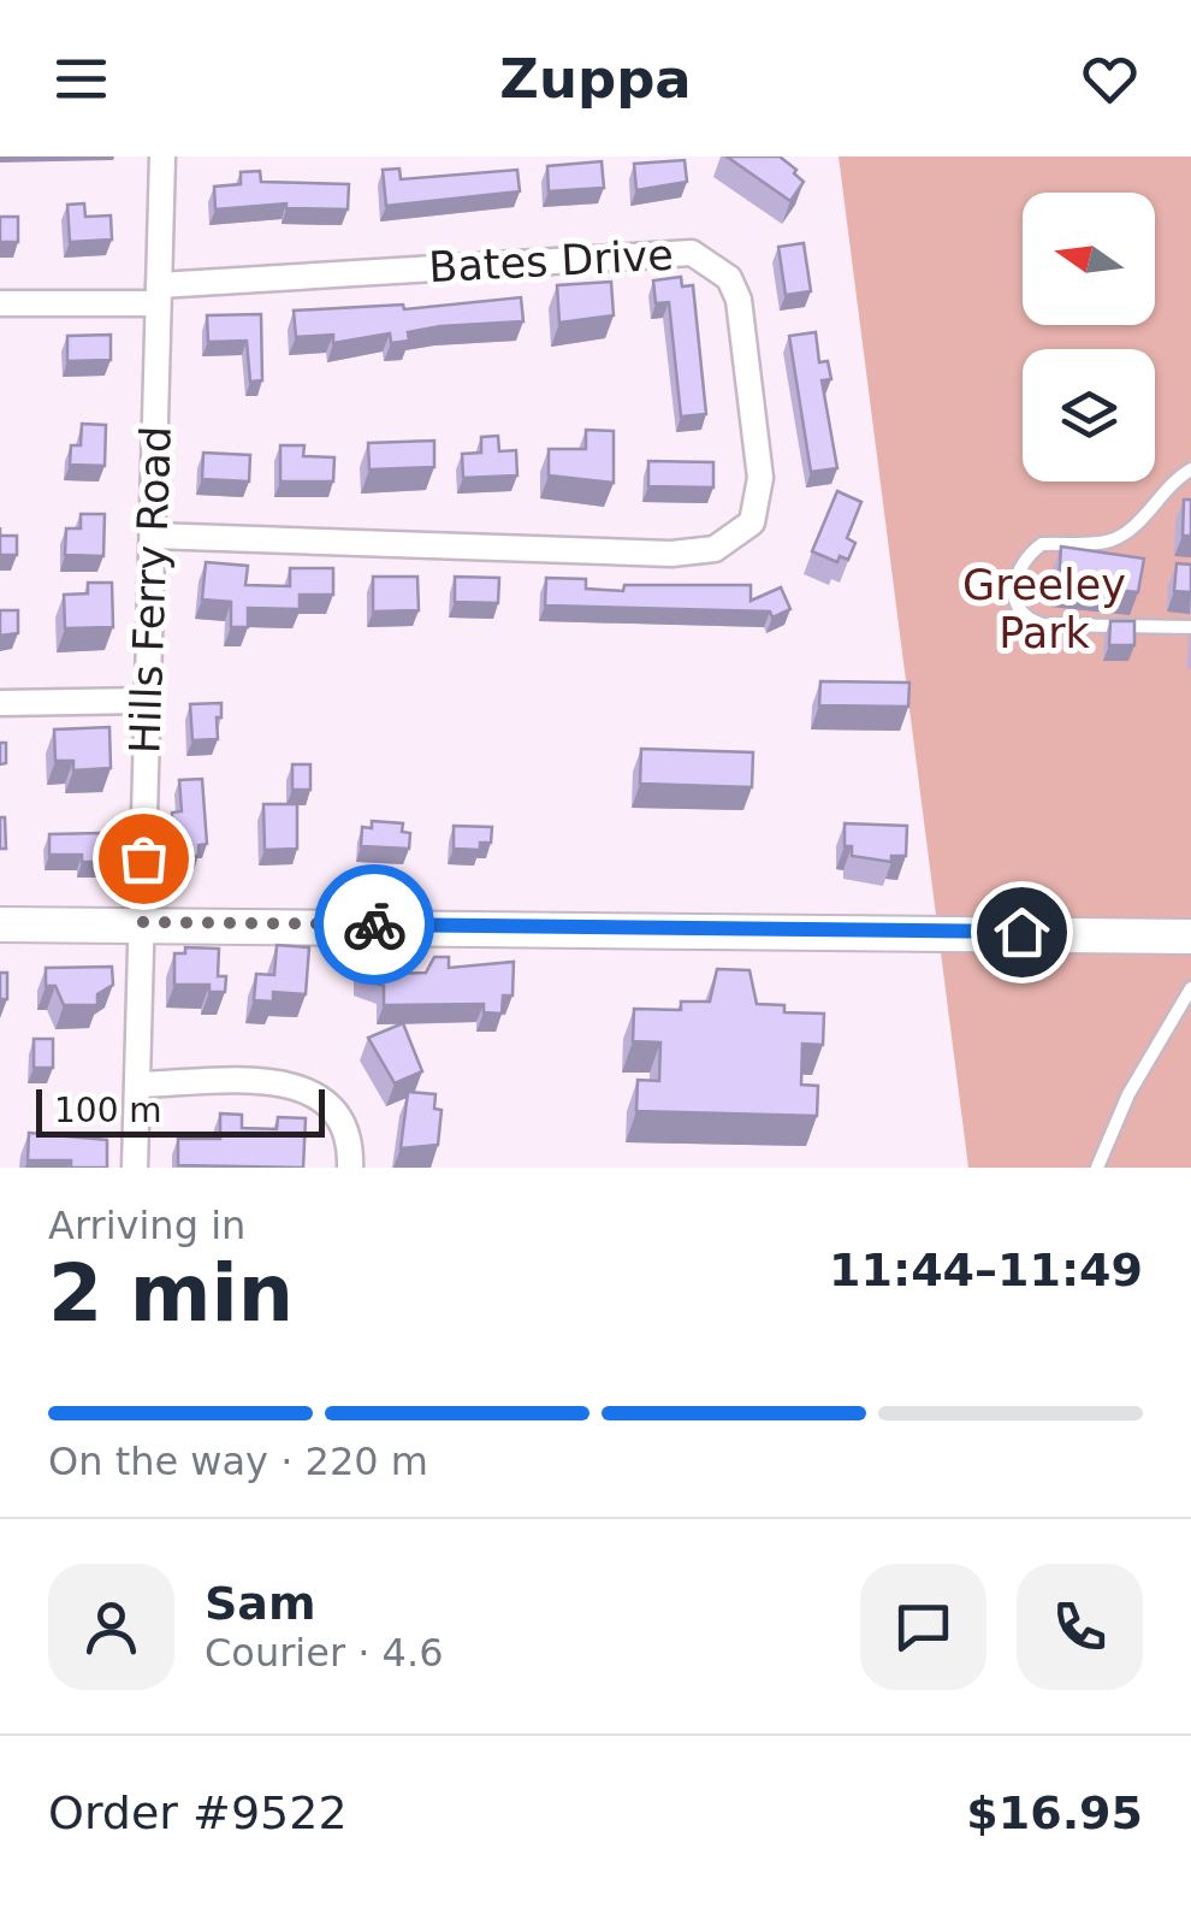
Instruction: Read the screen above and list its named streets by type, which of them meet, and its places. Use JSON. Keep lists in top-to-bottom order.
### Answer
{
  "streets": {
    "street": ["Bates Drive", "Hills Ferry Road"]
  },
  "crossings": [
    ["Bates Drive", "Hills Ferry Road"]
  ],
  "parks": ["Greeley Park"],
  "scale_bar": "100 m",
  "north": "left",
  "page": {
    "header": "Zuppa",
    "scale": "100 m",
    "heading": ["2 min", "Arriving in", "11:44–11:49"],
    "panel": [
      "Sam",
      "Courier · 4.6",
      "Order #9522",
      "$16.95"
    ],
    "bar": "On the way · 220 m"
  }
}
